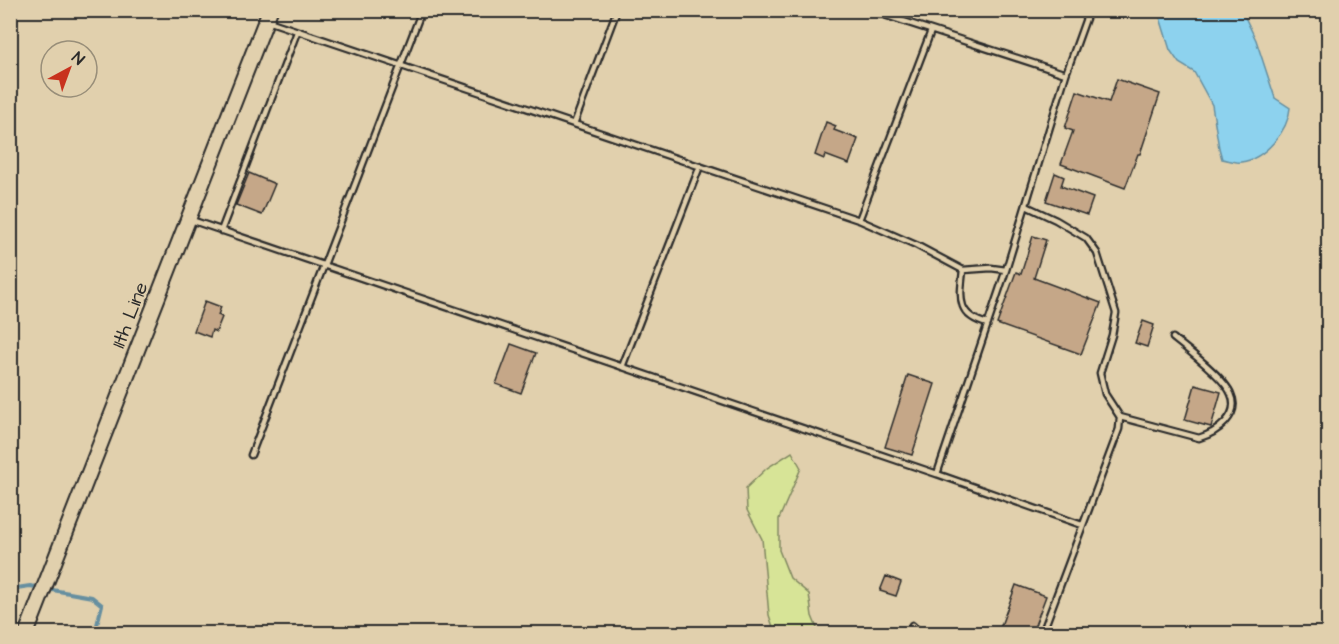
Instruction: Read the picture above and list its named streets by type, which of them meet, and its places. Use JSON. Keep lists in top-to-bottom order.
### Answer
{
  "streets": {
    "main road": ["11th Line"]
  },
  "north": "top right"
}
